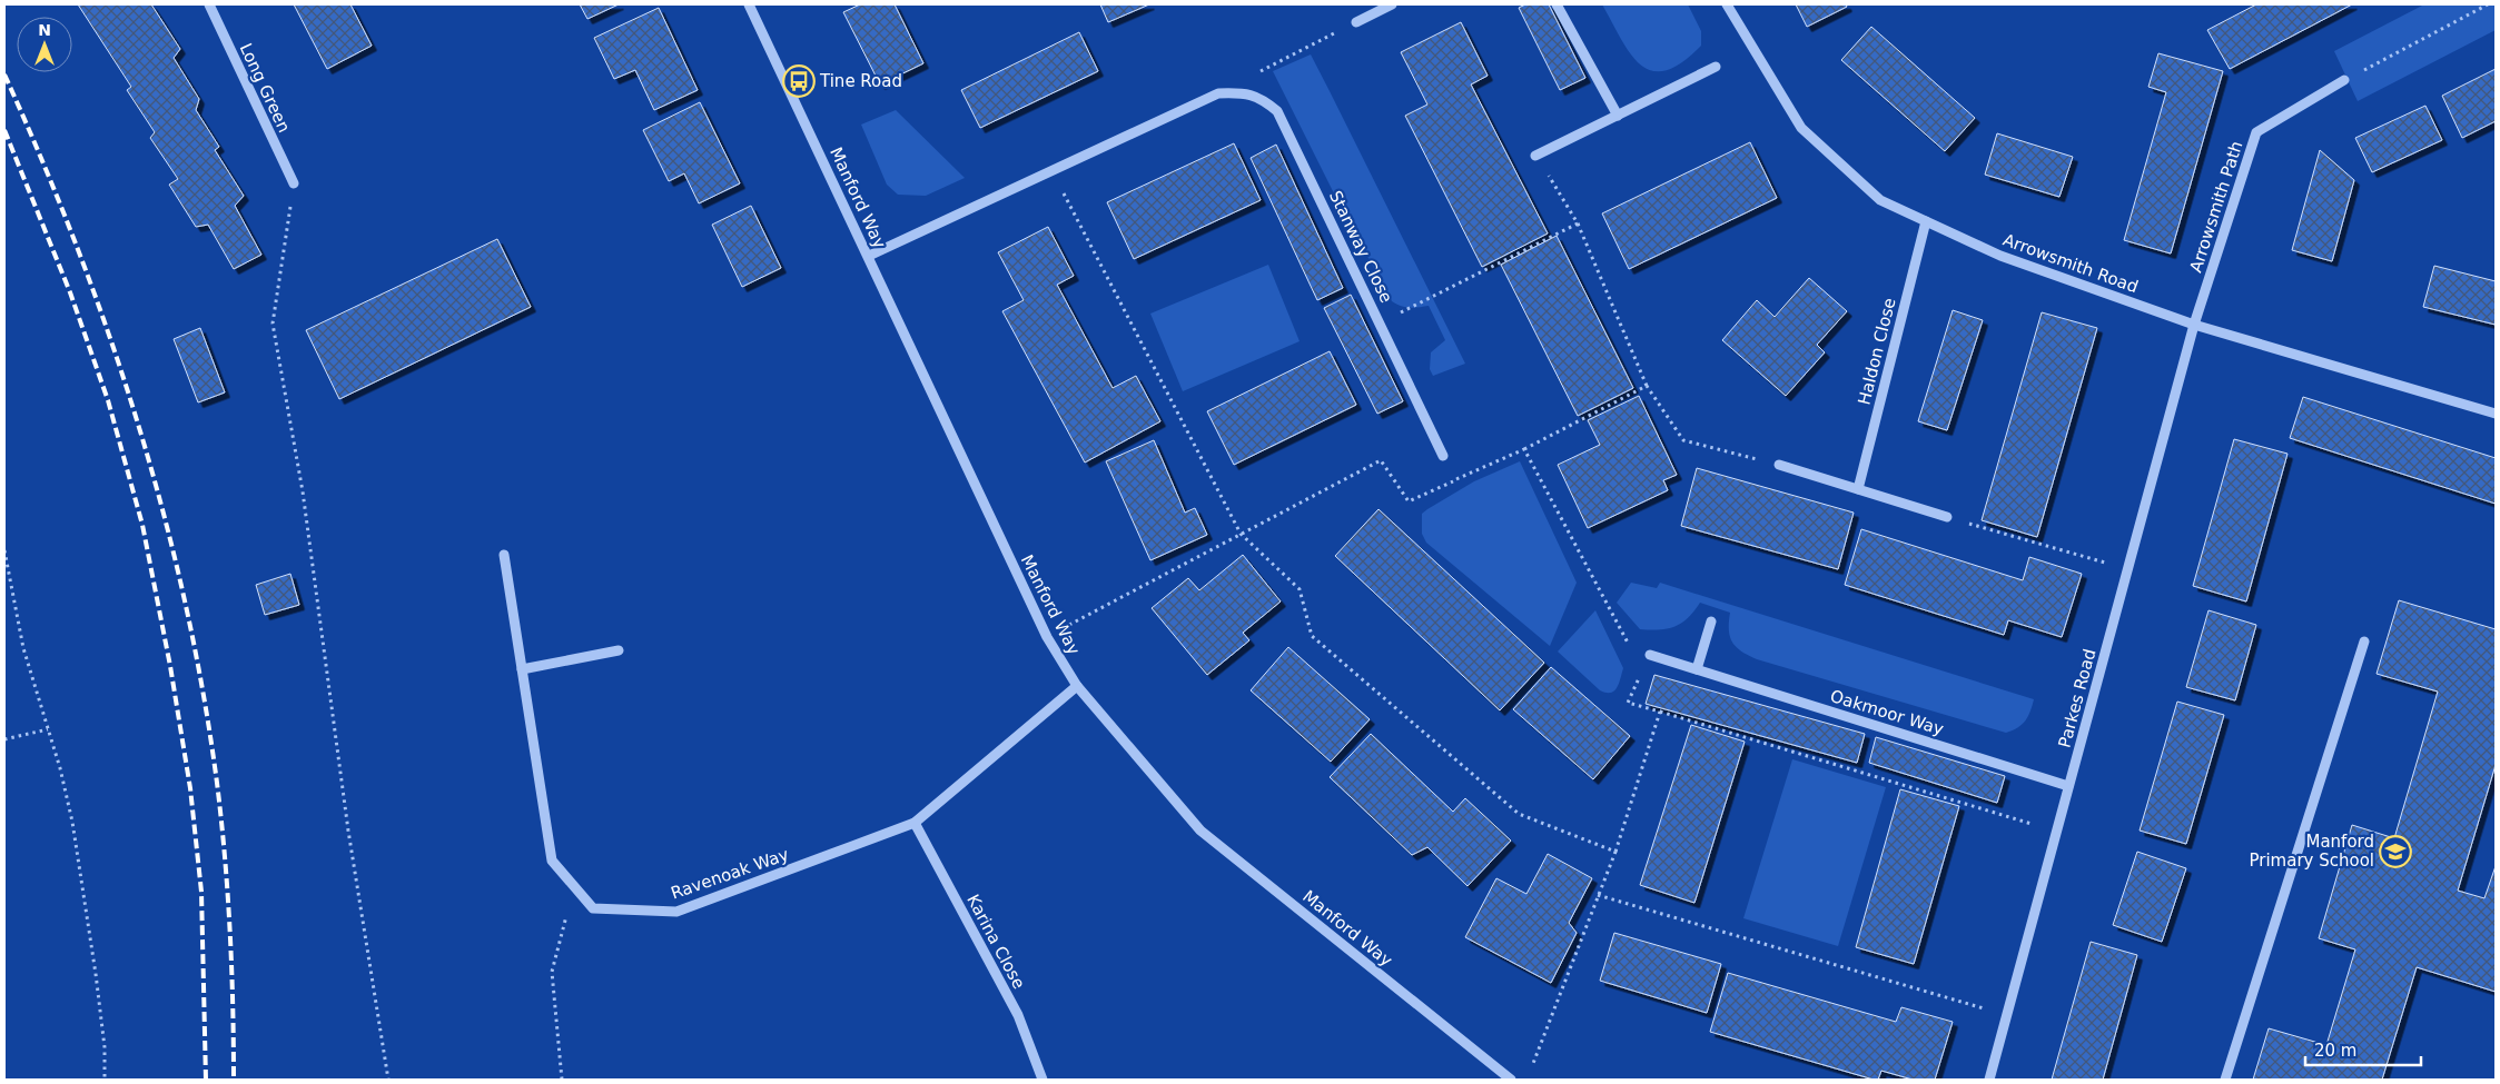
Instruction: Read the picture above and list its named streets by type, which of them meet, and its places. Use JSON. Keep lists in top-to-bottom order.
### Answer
{
  "streets": {
    "street": [
      "Long Green",
      "Manford Way",
      "Arrowsmith Path",
      "Stanway Close",
      "Arrowsmith Road",
      "Haldon Close",
      "Parkes Road",
      "Oakmoor Way",
      "Ravenoak Way",
      "Karina Close"
    ]
  },
  "crossings": [
    ["Manford Way", "Ravenoak Way"],
    ["Arrowsmith Path", "Arrowsmith Road"],
    ["Arrowsmith Path", "Parkes Road"],
    ["Arrowsmith Road", "Haldon Close"],
    ["Arrowsmith Road", "Parkes Road"],
    ["Parkes Road", "Oakmoor Way"],
    ["Ravenoak Way", "Karina Close"]
  ],
  "places": {
    "bus stop": ["Tine Road"],
    "school or university": ["Manford Primary School"]
  },
  "scale_bar": "20 m",
  "north": "top"
}
